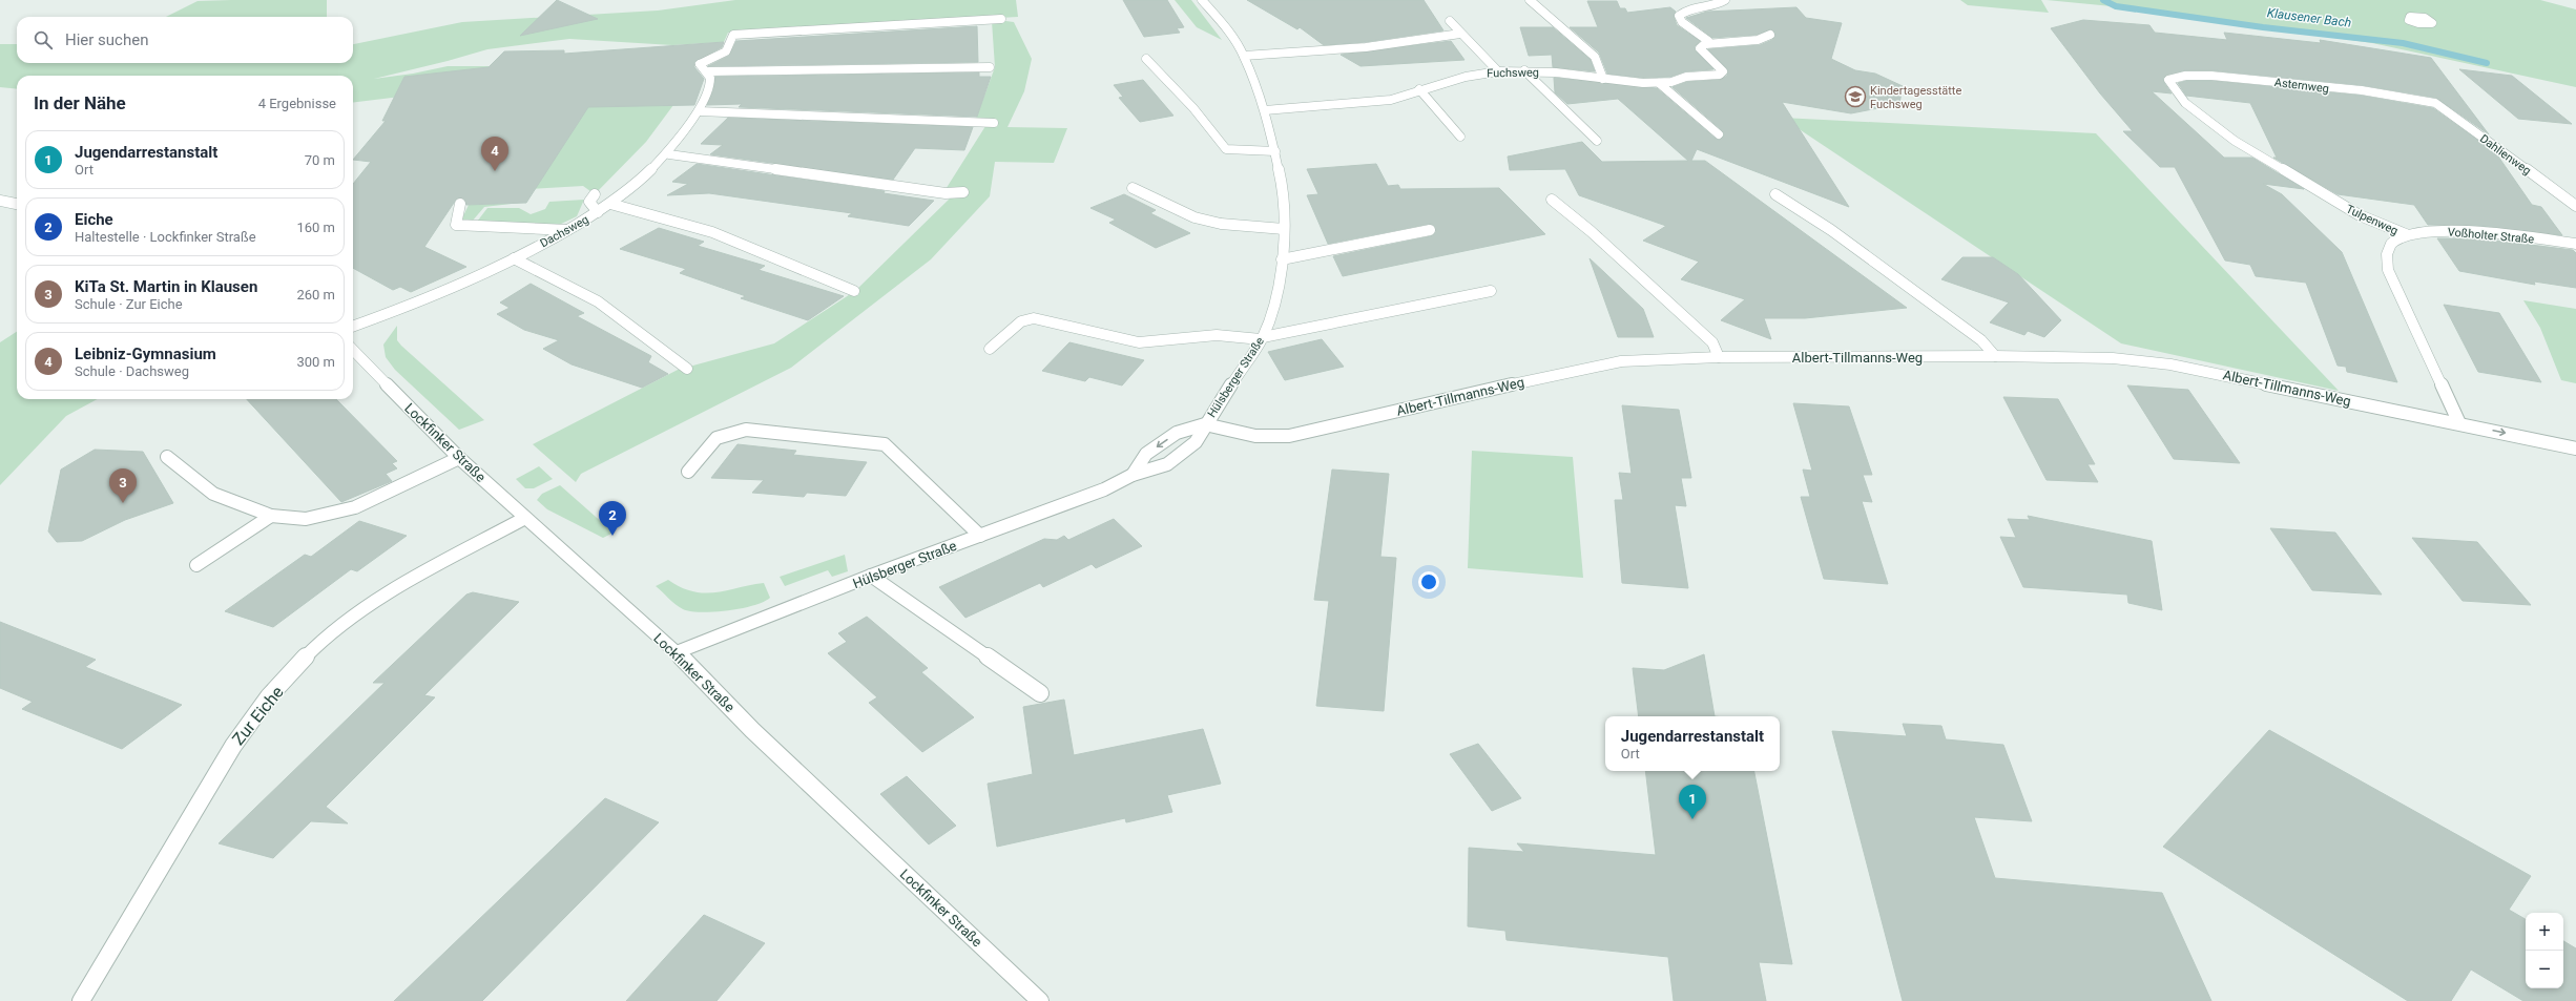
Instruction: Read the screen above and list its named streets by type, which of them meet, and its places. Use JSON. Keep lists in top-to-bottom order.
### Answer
{
  "streets": {
    "street": [
      "Fuchsweg",
      "Asternweg",
      "Dahlienweg",
      "Tulpenweg",
      "Dachsweg",
      "Voßholter Straße",
      "Albert-Tillmanns-Weg",
      "Hülsberger Straße",
      "Lockfinker Straße",
      "Zur Eiche"
    ]
  },
  "crossings": [
    ["Fuchsweg", "Hülsberger Straße"],
    ["Asternweg", "Dahlienweg"],
    ["Asternweg", "Tulpenweg"],
    ["Tulpenweg", "Voßholter Straße"],
    ["Tulpenweg", "Albert-Tillmanns-Weg"],
    ["Albert-Tillmanns-Weg", "Hülsberger Straße"],
    ["Hülsberger Straße", "Lockfinker Straße"],
    ["Lockfinker Straße", "Zur Eiche"]
  ],
  "water": ["Klausener Bach"],
  "places": {
    "school or university": ["Kindertagesstätte Fuchsweg"]
  },
  "page": {
    "search": "Hier suchen",
    "heading": ["In der Nähe", "4 Ergebnisse"],
    "list": [
      {
        "mark": "1",
        "name": "Jugendarrestanstalt",
        "note": "Ort",
        "value": "70 m"
      },
      {
        "mark": "2",
        "name": "Eiche",
        "note": "Haltestelle · Lockfinker Straße",
        "value": "160 m"
      },
      {
        "mark": "3",
        "name": "KiTa St. Martin in Klausen",
        "note": "Schule · Zur Eiche",
        "value": "260 m"
      },
      {
        "mark": "4",
        "name": "Leibniz-Gymnasium",
        "note": "Schule · Dachsweg",
        "value": "300 m"
      }
    ],
    "pins": [
      "4",
      "3",
      "2",
      "1"
    ],
    "popup": ["Jugendarrestanstalt", "Ort"],
    "map_buttons": ["+", "−"]
  }
}
